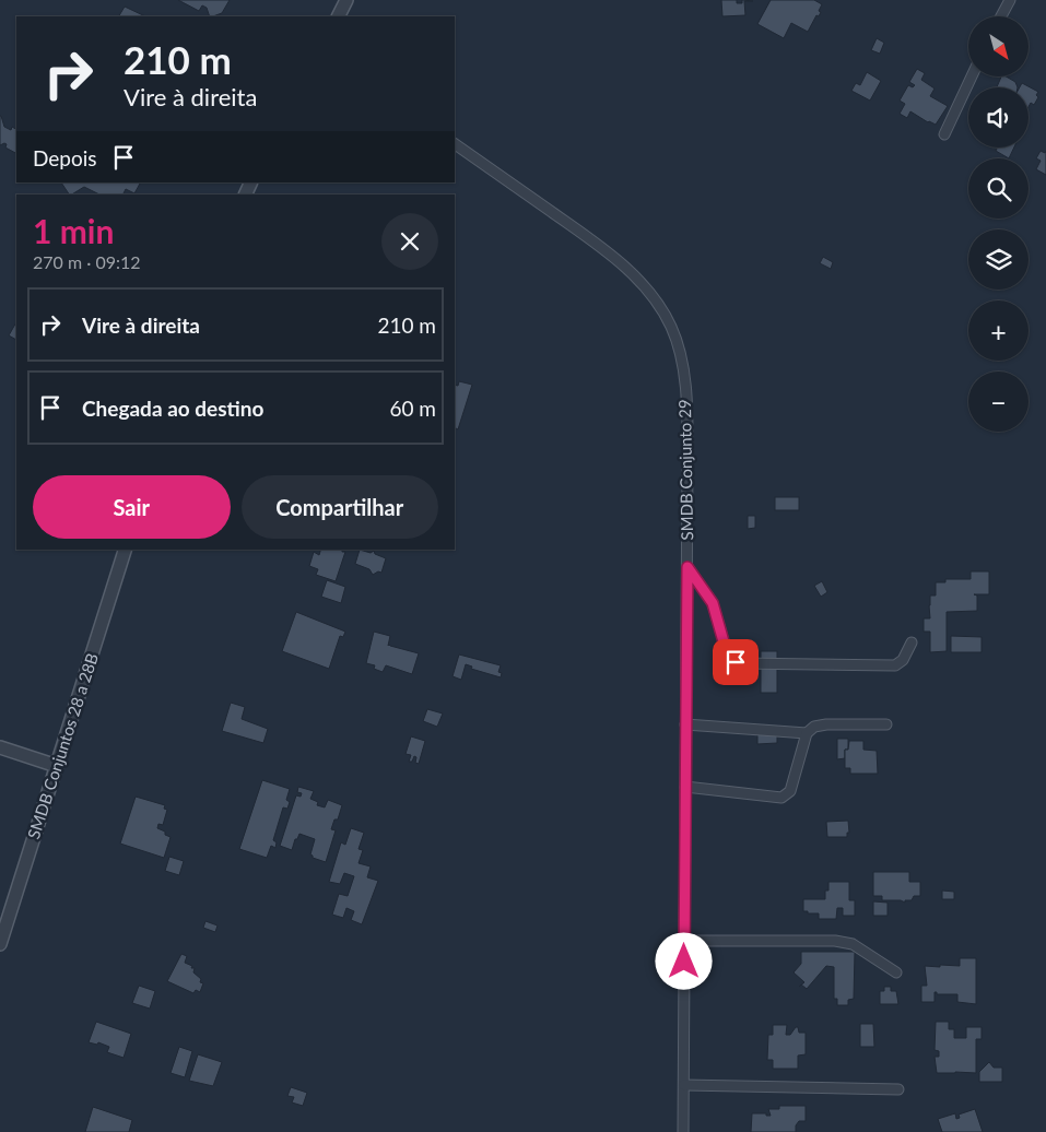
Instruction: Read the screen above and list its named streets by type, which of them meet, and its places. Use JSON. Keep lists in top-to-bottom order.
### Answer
{
  "streets": {
    "street": ["SMDB Conjunto 29", "SMDB Conjuntos 28 a 28B"]
  },
  "north": "bottom right",
  "page": {
    "map_buttons": ["+", "−"],
    "turn": ["210 m", "Vire à direita"],
    "then": "Depois",
    "heading": ["1 min", "270 m · 09:12"],
    "list": [
      {
        "name": "Vire à direita",
        "value": "210 m"
      },
      {
        "name": "Chegada ao destino",
        "value": "60 m"
      }
    ],
    "buttons": ["Sair", "Compartilhar"]
  }
}
